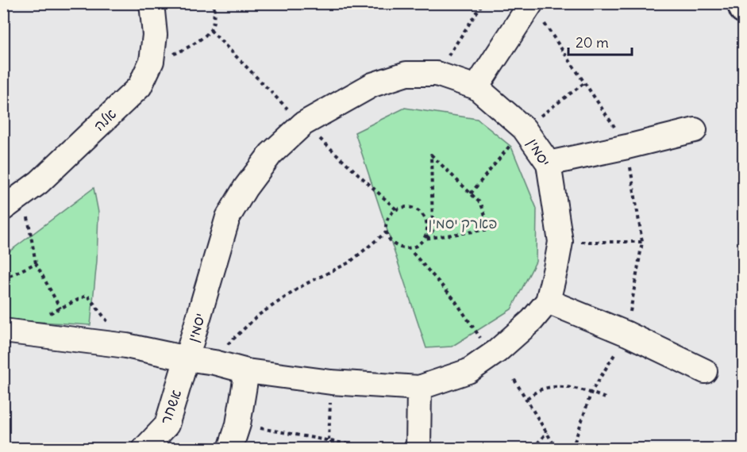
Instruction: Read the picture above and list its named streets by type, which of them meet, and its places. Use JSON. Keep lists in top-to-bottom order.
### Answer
{
  "streets": {
    "street": ["אלה", "יסמין", "אשחר"]
  },
  "crossings": [
    ["יסמין", "אשחר"]
  ],
  "parks": ["פארק יסמין"],
  "scale_bar": "20 m"
}
